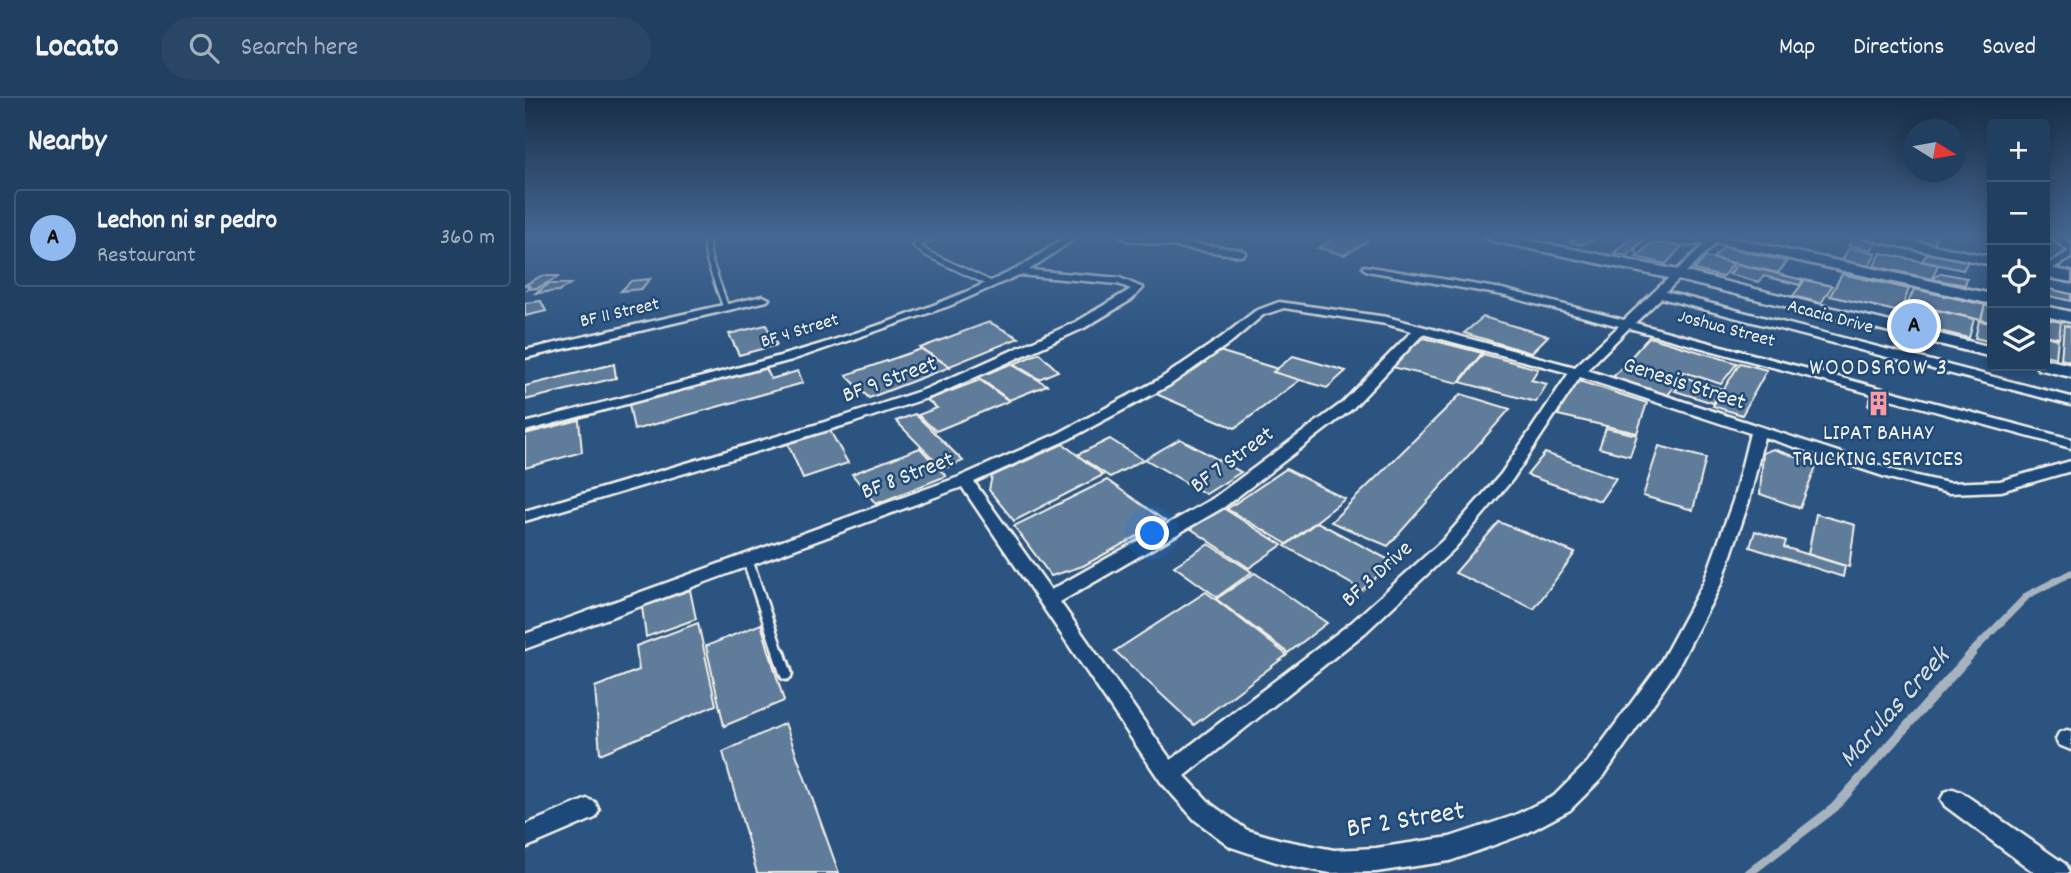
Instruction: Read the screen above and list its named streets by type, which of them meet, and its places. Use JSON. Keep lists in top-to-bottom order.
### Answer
{
  "streets": {
    "street": [
      "BF 11 Street",
      "Acacia Drive",
      "Joshua Street",
      "BF 4 Street",
      "BF 9 Street",
      "Genesis Street",
      "BF 7 Street",
      "BF 8 Street",
      "BF 3 Drive",
      "BF 2 Street"
    ]
  },
  "crossings": [
    ["Acacia Drive", "BF 3 Drive"],
    ["Joshua Street", "BF 3 Drive"],
    ["Genesis Street", "BF 7 Street"],
    ["Genesis Street", "BF 8 Street"],
    ["Genesis Street", "BF 3 Drive"],
    ["Genesis Street", "BF 2 Street"],
    ["BF 7 Street", "BF 2 Street"],
    ["BF 8 Street", "BF 2 Street"],
    ["BF 3 Drive", "BF 2 Street"]
  ],
  "districts": ["WOODSROW 3"],
  "water": ["Marulas Creek"],
  "places": {
    "building": ["LIPAT BAHAY TRUCKING SERVICES"]
  },
  "north": "right",
  "page": {
    "header": "Locato",
    "search": "Search here",
    "nav": ["Map", "Directions", "Saved"],
    "heading": "Nearby",
    "map_buttons": ["+", "−"],
    "list": [
      {
        "mark": "A",
        "name": "Lechon ni sr pedro",
        "note": "Restaurant",
        "value": "360 m"
      }
    ],
    "pins": "A"
  }
}
